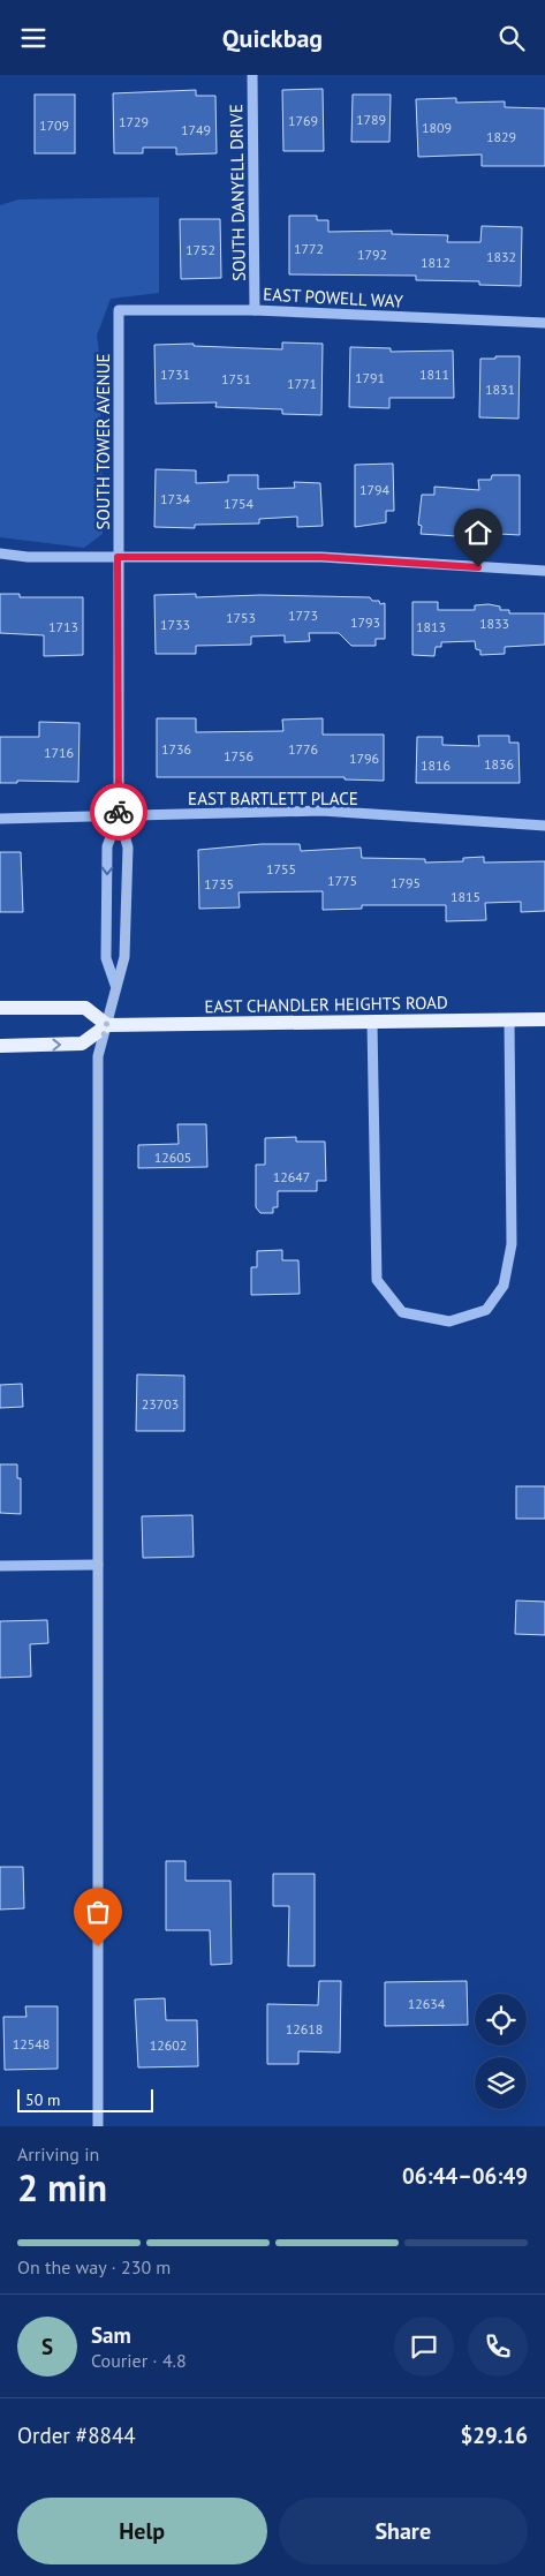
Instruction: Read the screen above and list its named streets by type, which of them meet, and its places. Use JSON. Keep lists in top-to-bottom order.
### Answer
{
  "streets": {
    "main road": ["EAST CHANDLER HEIGHTS ROAD"],
    "street": [
      "SOUTH DANYELL DRIVE",
      "EAST POWELL WAY",
      "SOUTH TOWER AVENUE",
      "EAST BARTLETT PLACE"
    ]
  },
  "crossings": [
    ["SOUTH DANYELL DRIVE", "EAST POWELL WAY"],
    ["EAST POWELL WAY", "SOUTH TOWER AVENUE"],
    ["SOUTH TOWER AVENUE", "EAST BARTLETT PLACE"],
    ["SOUTH TOWER AVENUE", "EAST CHANDLER HEIGHTS ROAD"]
  ],
  "house_numbers": [
    "1789",
    "1769",
    "1729",
    "1709",
    "1809",
    "1749",
    "1829",
    "1772",
    "1752",
    "1792",
    "1832",
    "1812",
    "1731",
    "1811",
    "1791",
    "1751",
    "1771",
    "1831",
    "1794",
    "1734",
    "1754",
    "1773",
    "1753",
    "1793",
    "1833",
    "1733",
    "1713",
    "1813",
    "1736",
    "1776",
    "1716",
    "1756",
    "1796",
    "1836",
    "1816",
    "1755",
    "1775",
    "1795",
    "1735",
    "1815",
    "12605",
    "12647",
    "23703",
    "12634",
    "12618",
    "12548",
    "12602"
  ],
  "scale_bar": "50 m",
  "page": {
    "header": "Quickbag",
    "scale": "50 m",
    "heading": ["2 min", "Arriving in", "06:44–06:49"],
    "panel": [
      "Sam",
      "Courier · 4.8",
      "Order #8844",
      "$29.16"
    ],
    "bar": "On the way · 230 m",
    "round": "S",
    "buttons": ["Help", "Share"]
  }
}
